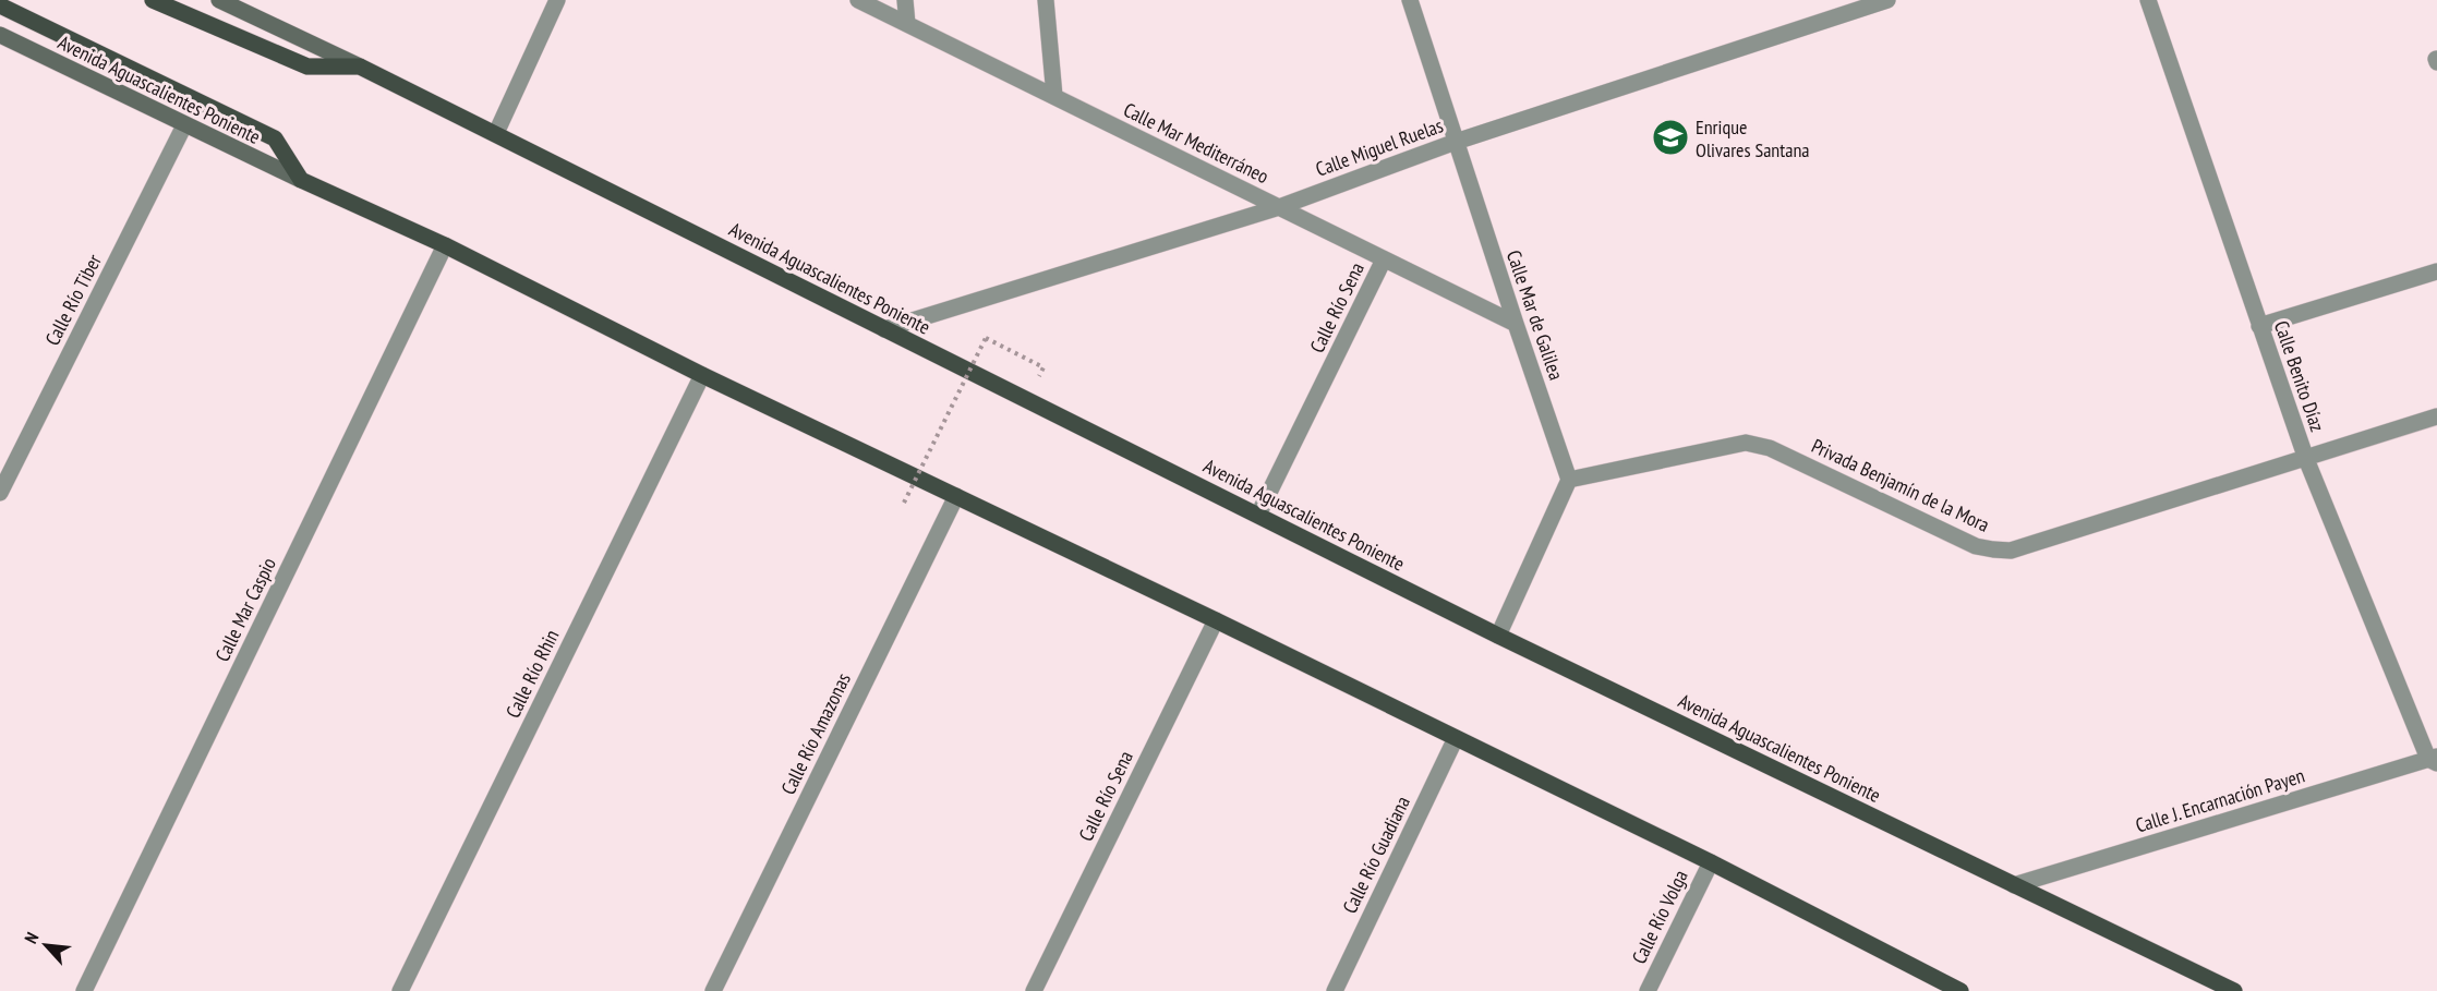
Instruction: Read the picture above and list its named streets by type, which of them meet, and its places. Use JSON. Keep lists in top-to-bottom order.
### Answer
{
  "streets": {
    "main road": ["Avenida Aguascalientes Poniente"],
    "street": [
      "Calle Mar Mediterráneo",
      "Calle Miguel Ruelas",
      "Calle Río Tiber",
      "Calle Río Sena",
      "Calle Mar de Galilea",
      "Calle Benito Díaz",
      "Privada Benjamín de la Mora",
      "Calle Mar Caspio",
      "Calle Río Rhin",
      "Calle Río Amazonas",
      "Calle J. Encarnación Payen",
      "Calle Río Guadiana",
      "Calle Río Volga"
    ]
  },
  "crossings": [
    ["Avenida Aguascalientes Poniente", "Calle Miguel Ruelas"],
    ["Avenida Aguascalientes Poniente", "Calle Río Tiber"],
    ["Avenida Aguascalientes Poniente", "Calle Río Sena"],
    ["Avenida Aguascalientes Poniente", "Calle Mar Caspio"],
    ["Avenida Aguascalientes Poniente", "Calle Río Rhin"],
    ["Avenida Aguascalientes Poniente", "Calle Río Amazonas"],
    ["Avenida Aguascalientes Poniente", "Calle J. Encarnación Payen"],
    ["Avenida Aguascalientes Poniente", "Calle Río Guadiana"],
    ["Avenida Aguascalientes Poniente", "Calle Río Volga"],
    ["Calle Mar Mediterráneo", "Calle Miguel Ruelas"],
    ["Calle Mar Mediterráneo", "Calle Río Sena"],
    ["Calle Mar Mediterráneo", "Calle Mar de Galilea"],
    ["Calle Miguel Ruelas", "Calle Mar de Galilea"],
    ["Calle Mar de Galilea", "Privada Benjamín de la Mora"],
    ["Calle Benito Díaz", "Privada Benjamín de la Mora"],
    ["Calle Benito Díaz", "Calle J. Encarnación Payen"]
  ],
  "places": {
    "school or university": ["Enrique Olivares Santana"]
  },
  "north": "top left"
}
